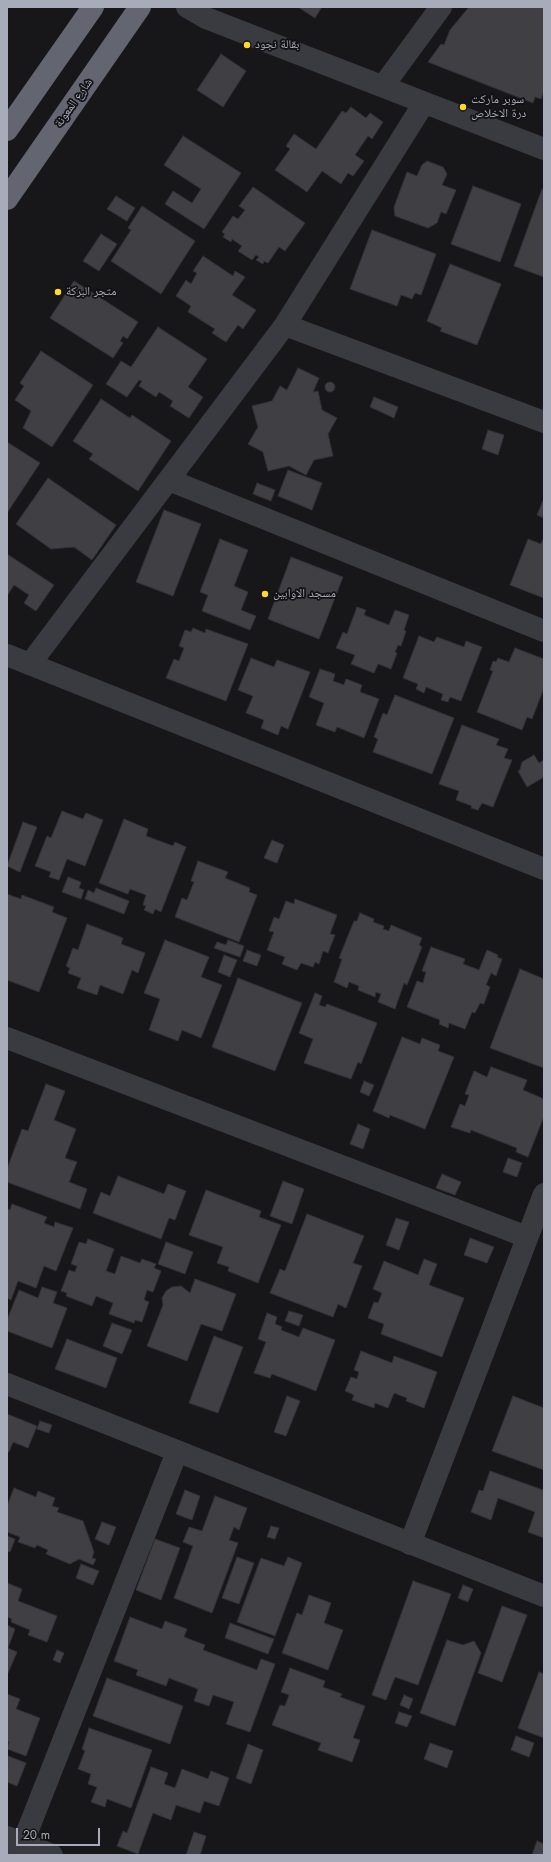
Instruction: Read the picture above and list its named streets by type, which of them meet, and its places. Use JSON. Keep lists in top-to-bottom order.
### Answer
{
  "streets": {
    "highway": ["شارع المعونة"]
  },
  "places": [
    "بقالة نجود",
    "سوبر ماركت درة الاخلاص",
    "متجر البركة",
    "مسجد الاوابين"
  ],
  "scale_bar": "20 m"
}
